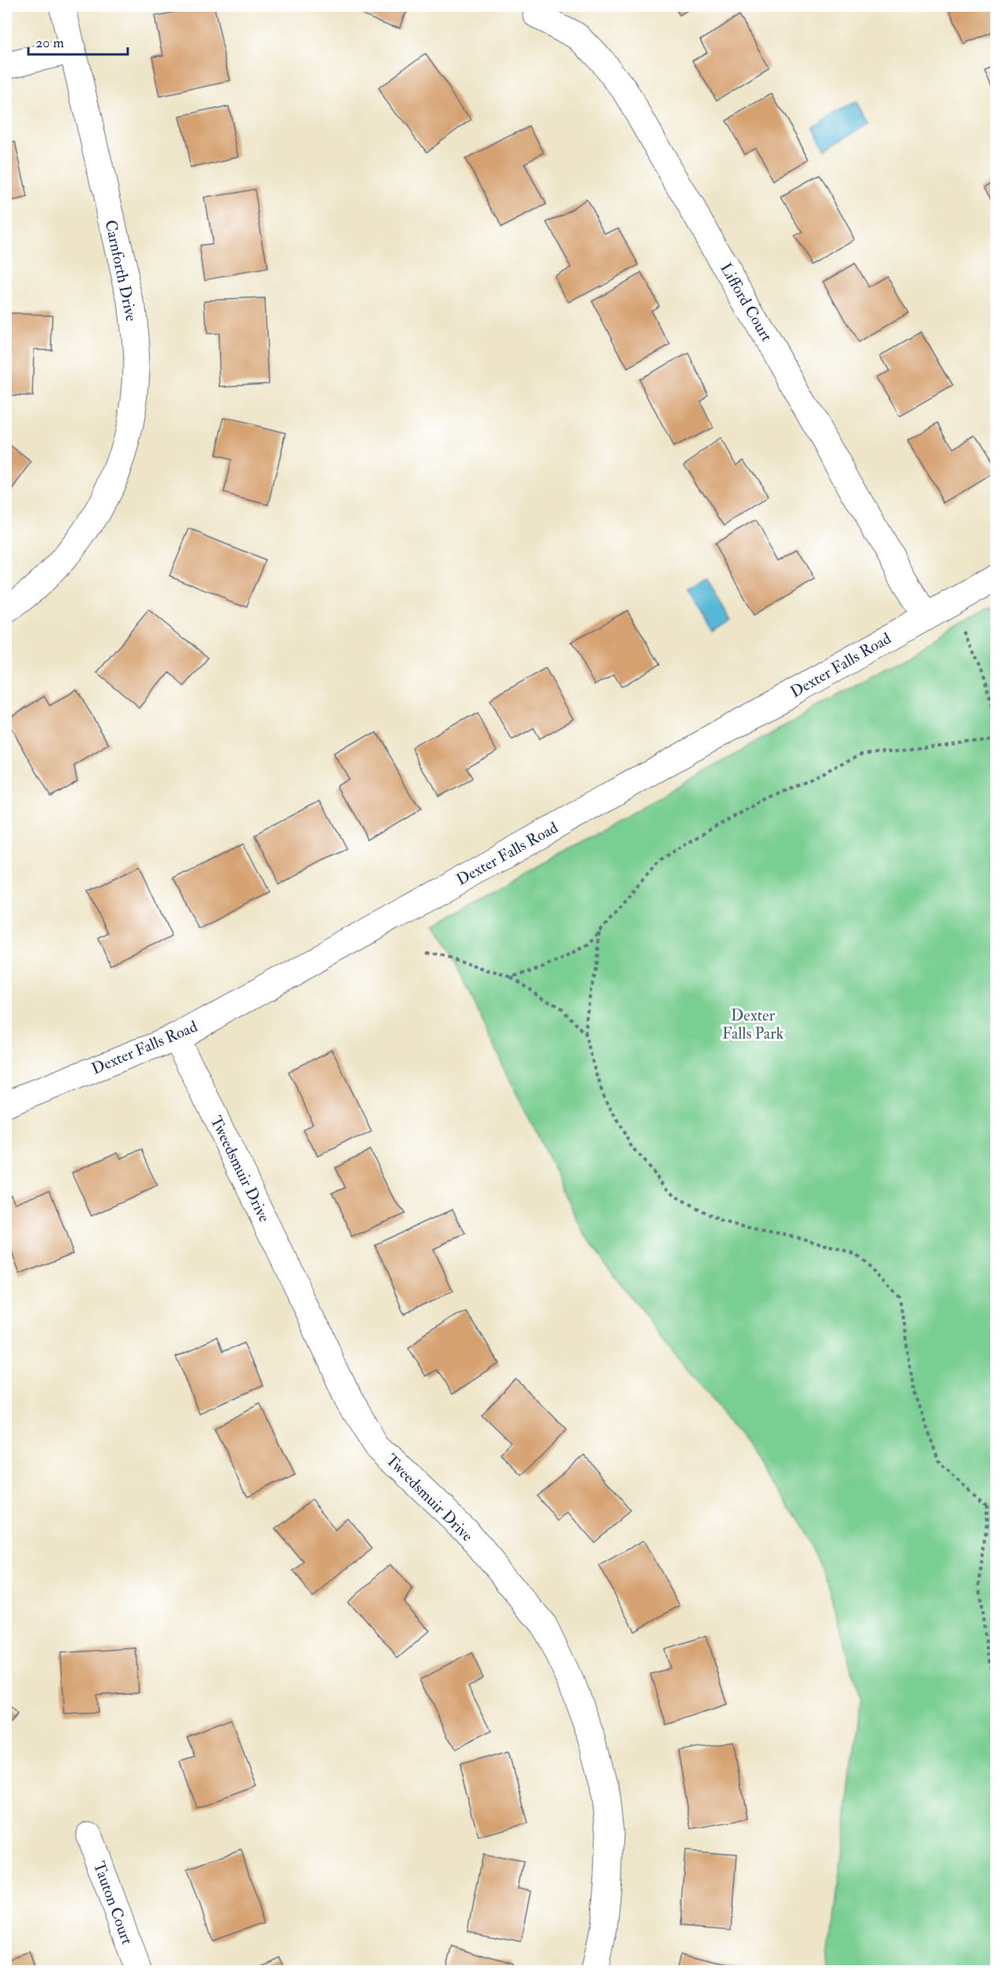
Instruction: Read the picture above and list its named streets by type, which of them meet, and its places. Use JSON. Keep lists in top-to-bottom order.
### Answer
{
  "streets": {
    "street": [
      "Carnforth Drive",
      "Lifford Court",
      "Dexter Falls Road",
      "Tweedsmuir Drive",
      "Tauton Court"
    ]
  },
  "crossings": [
    ["Lifford Court", "Dexter Falls Road"],
    ["Dexter Falls Road", "Tweedsmuir Drive"]
  ],
  "parks": ["Dexter Falls Park"],
  "scale_bar": "20 m"
}
